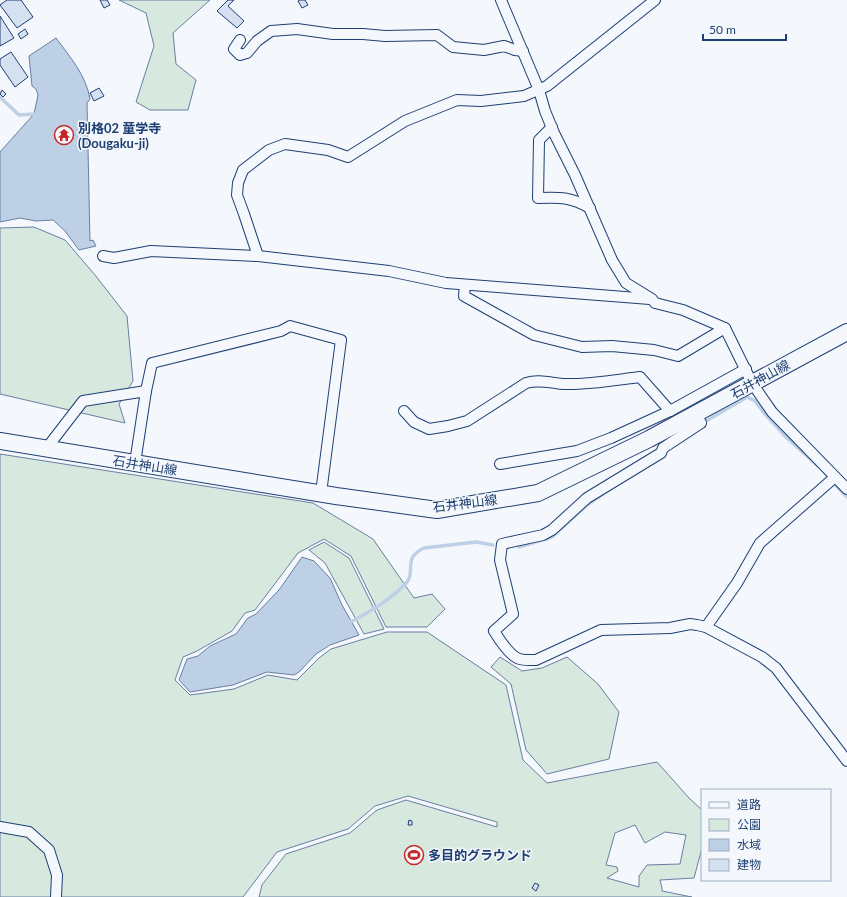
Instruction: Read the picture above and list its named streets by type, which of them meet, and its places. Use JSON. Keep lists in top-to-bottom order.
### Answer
{
  "streets": {
    "main road": ["石井神山線"]
  },
  "places": {
    "temple": ["別格02 童学寺 (Dougaku-ji)"],
    "sports": ["多目的グラウンド"]
  },
  "legend": [
    "道路",
    "公園",
    "水域",
    "建物"
  ],
  "scale_bar": "50 m"
}
